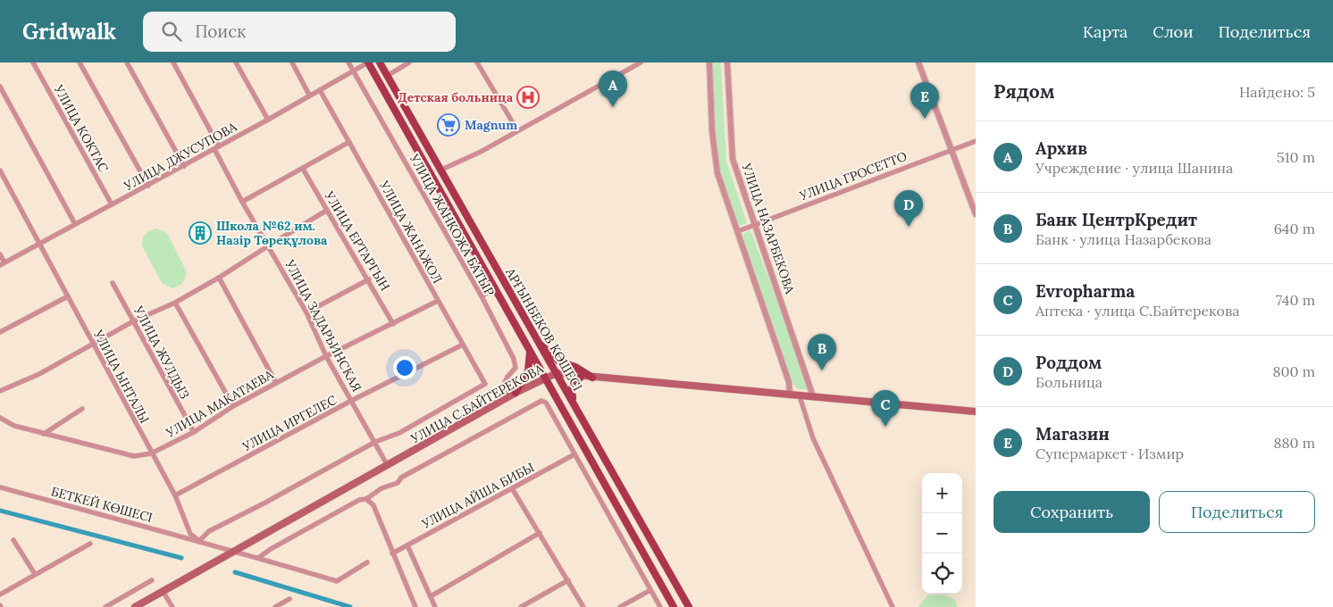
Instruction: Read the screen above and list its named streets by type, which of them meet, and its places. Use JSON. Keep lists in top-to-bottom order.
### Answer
{
  "streets": {
    "main road": ["АРҒЫНБЕКОВ КӨШЕСІ", "УЛИЦА С.БАЙТЕРЕКОВА"],
    "street": [
      "УЛИЦА КОКТАС",
      "УЛИЦА ДЖУСУПОВА",
      "УЛИЦА ГРОСЕТТО",
      "УЛИЦА ЖАНКОЖА БАТЫР",
      "УЛИЦА НАЗАРБЕКОВА",
      "УЛИЦА ЖАНАЖОЛ",
      "УЛИЦА ЕРТАРГЫН",
      "УЛИЦА ЗАДАРЬИНСКАЯ",
      "УЛИЦА ЖУЛДЫЗ",
      "УЛИЦА ЫНТАЛЫ",
      "УЛИЦА МАКАТАЕВА",
      "УЛИЦА ИРГЕЛЕС",
      "УЛИЦА АЙША БИБЫ",
      "БЕТКЕЙ КӨШЕСІ"
    ]
  },
  "crossings": [
    ["УЛИЦА КОКТАС", "УЛИЦА ДЖУСУПОВА"],
    ["УЛИЦА ДЖУСУПОВА", "УЛИЦА ЖАНКОЖА БАТЫР"],
    ["УЛИЦА ДЖУСУПОВА", "УЛИЦА ЖАНАЖОЛ"],
    ["УЛИЦА ДЖУСУПОВА", "УЛИЦА ЗАДАРЬИНСКАЯ"],
    ["УЛИЦА ДЖУСУПОВА", "АРҒЫНБЕКОВ КӨШЕСІ"],
    ["УЛИЦА ДЖУСУПОВА", "УЛИЦА ЫНТАЛЫ"],
    ["УЛИЦА ГРОСЕТТО", "УЛИЦА НАЗАРБЕКОВА"],
    ["УЛИЦА ЖАНКОЖА БАТЫР", "УЛИЦА С.БАЙТЕРЕКОВА"],
    ["УЛИЦА НАЗАРБЕКОВА", "УЛИЦА С.БАЙТЕРЕКОВА"],
    ["УЛИЦА ЖАНАЖОЛ", "УЛИЦА ЗАДАРЬИНСКАЯ"],
    ["УЛИЦА ЖАНАЖОЛ", "УЛИЦА МАКАТАЕВА"],
    ["УЛИЦА ЖАНАЖОЛ", "УЛИЦА ИРГЕЛЕС"],
    ["УЛИЦА ЕРТАРГЫН", "УЛИЦА МАКАТАЕВА"],
    ["УЛИЦА ЗАДАРЬИНСКАЯ", "УЛИЦА МАКАТАЕВА"],
    ["УЛИЦА ЗАДАРЬИНСКАЯ", "УЛИЦА С.БАЙТЕРЕКОВА"],
    ["УЛИЦА ЗАДАРЬИНСКАЯ", "УЛИЦА ИРГЕЛЕС"],
    ["АРҒЫНБЕКОВ КӨШЕСІ", "УЛИЦА С.БАЙТЕРЕКОВА"],
    ["УЛИЦА ЖУЛДЫЗ", "УЛИЦА МАКАТАЕВА"],
    ["УЛИЦА ЫНТАЛЫ", "УЛИЦА МАКАТАЕВА"],
    ["УЛИЦА ЫНТАЛЫ", "УЛИЦА ИРГЕЛЕС"],
    ["УЛИЦА ЫНТАЛЫ", "БЕТКЕЙ КӨШЕСІ"],
    ["УЛИЦА С.БАЙТЕРЕКОВА", "БЕТКЕЙ КӨШЕСІ"]
  ],
  "places": {
    "hospital": ["Детская больница"],
    "supermarket": ["Magnum"],
    "building": ["Школа №62 им. Назір Төреқұлова"]
  },
  "page": {
    "header": "Gridwalk",
    "search": "Поиск",
    "nav": ["Карта", "Слои", "Поделиться"],
    "heading": ["Рядом", "Найдено: 5"],
    "pins": [
      "A",
      "E",
      "D",
      "B",
      "C"
    ],
    "list": [
      {
        "mark": "A",
        "name": "Архив",
        "note": "Учреждение · улица Шанина",
        "value": "510 m"
      },
      {
        "mark": "B",
        "name": "Банк ЦентрКредит",
        "note": "Банк · улица Назарбекова",
        "value": "640 m"
      },
      {
        "mark": "C",
        "name": "Evropharma",
        "note": "Аптека · улица С.Байтерекова",
        "value": "740 m"
      },
      {
        "mark": "D",
        "name": "Роддом",
        "note": "Больница",
        "value": "800 m"
      },
      {
        "mark": "E",
        "name": "Магазин",
        "note": "Супермаркет · Измир",
        "value": "880 m"
      }
    ],
    "map_buttons": ["+", "−"],
    "buttons": ["Сохранить", "Поделиться"]
  }
}
